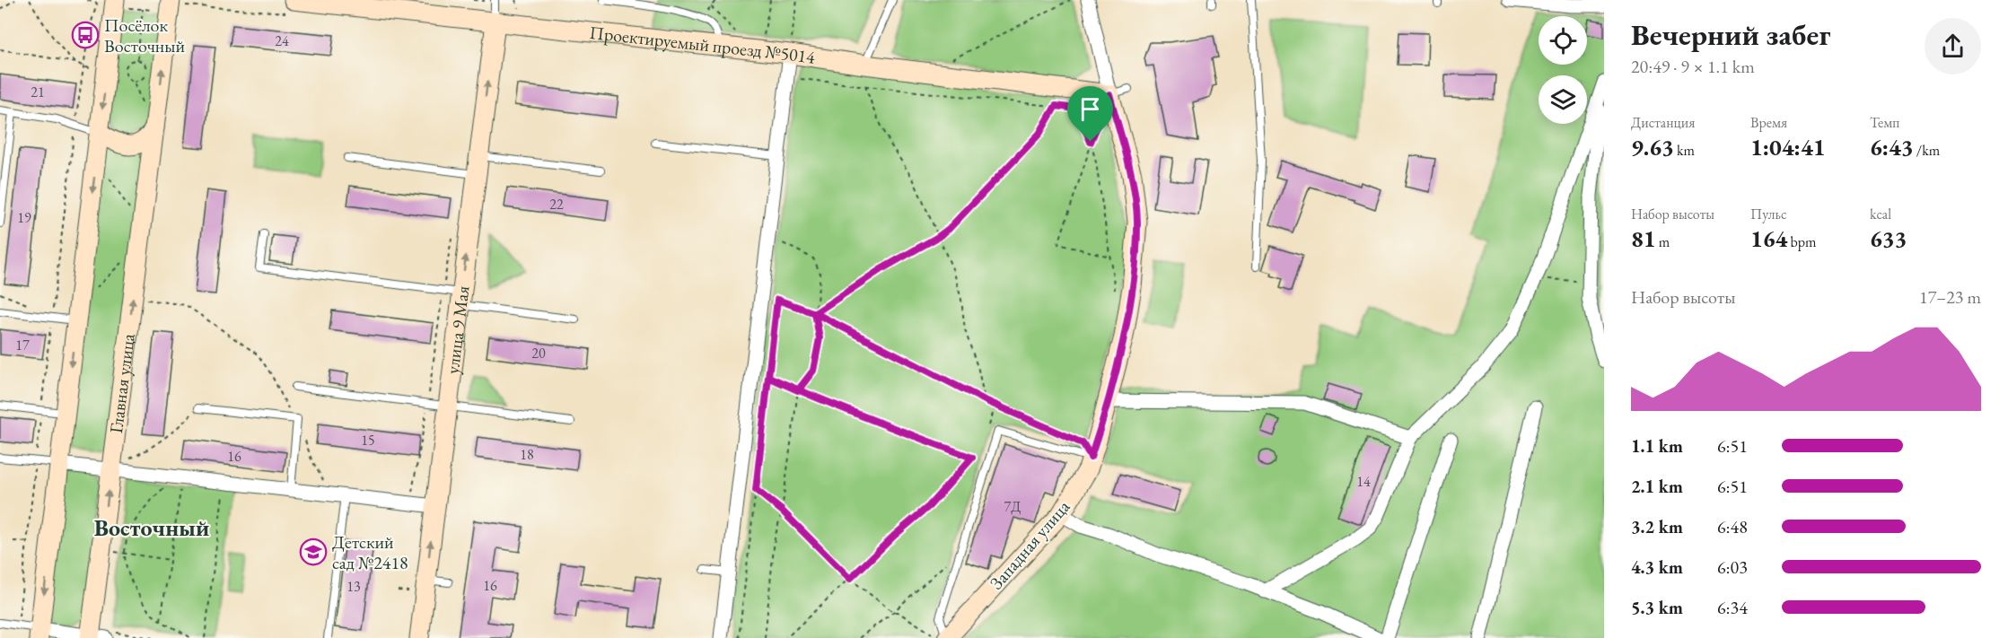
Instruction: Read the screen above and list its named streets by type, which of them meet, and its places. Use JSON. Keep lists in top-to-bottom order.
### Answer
{
  "streets": {
    "street": [
      "Проектируемый проезд №5014",
      "улица 9 Мая",
      "Главная улица",
      "Западная улица"
    ]
  },
  "crossings": [
    ["Проектируемый проезд №5014", "улица 9 Мая"],
    ["Проектируемый проезд №5014", "Западная улица"]
  ],
  "one_way": ["улица 9 Мая"],
  "districts": ["Восточный"],
  "places": {
    "bus stop": ["Посёлок Восточный"],
    "school or university": ["Детский сад №2418"]
  },
  "house_numbers": [
    "24",
    "21",
    "22",
    "19",
    "17",
    "20",
    "15",
    "18",
    "16",
    "14",
    "7Д",
    "16",
    "13"
  ],
  "page": {
    "heading": ["Вечерний забег", "20:49 · 9 × 1.1 km"],
    "stats": [
      ["Дистанция", "9.63 km"],
      ["Время", "1:04:41"],
      ["Темп", "6:43 /km"],
      ["Набор высоты", "81 m"],
      ["Пульс", "164 bpm"],
      ["kcal", "633"]
    ],
    "chart": ["Набор высоты", "17–23 m"],
    "list": [
      {
        "name": "1.1 km",
        "note": "6:51"
      },
      {
        "name": "2.1 km",
        "note": "6:51"
      },
      {
        "name": "3.2 km",
        "note": "6:48"
      },
      {
        "name": "4.3 km",
        "note": "6:03"
      },
      {
        "name": "5.3 km",
        "note": "6:34"
      }
    ]
  }
}
